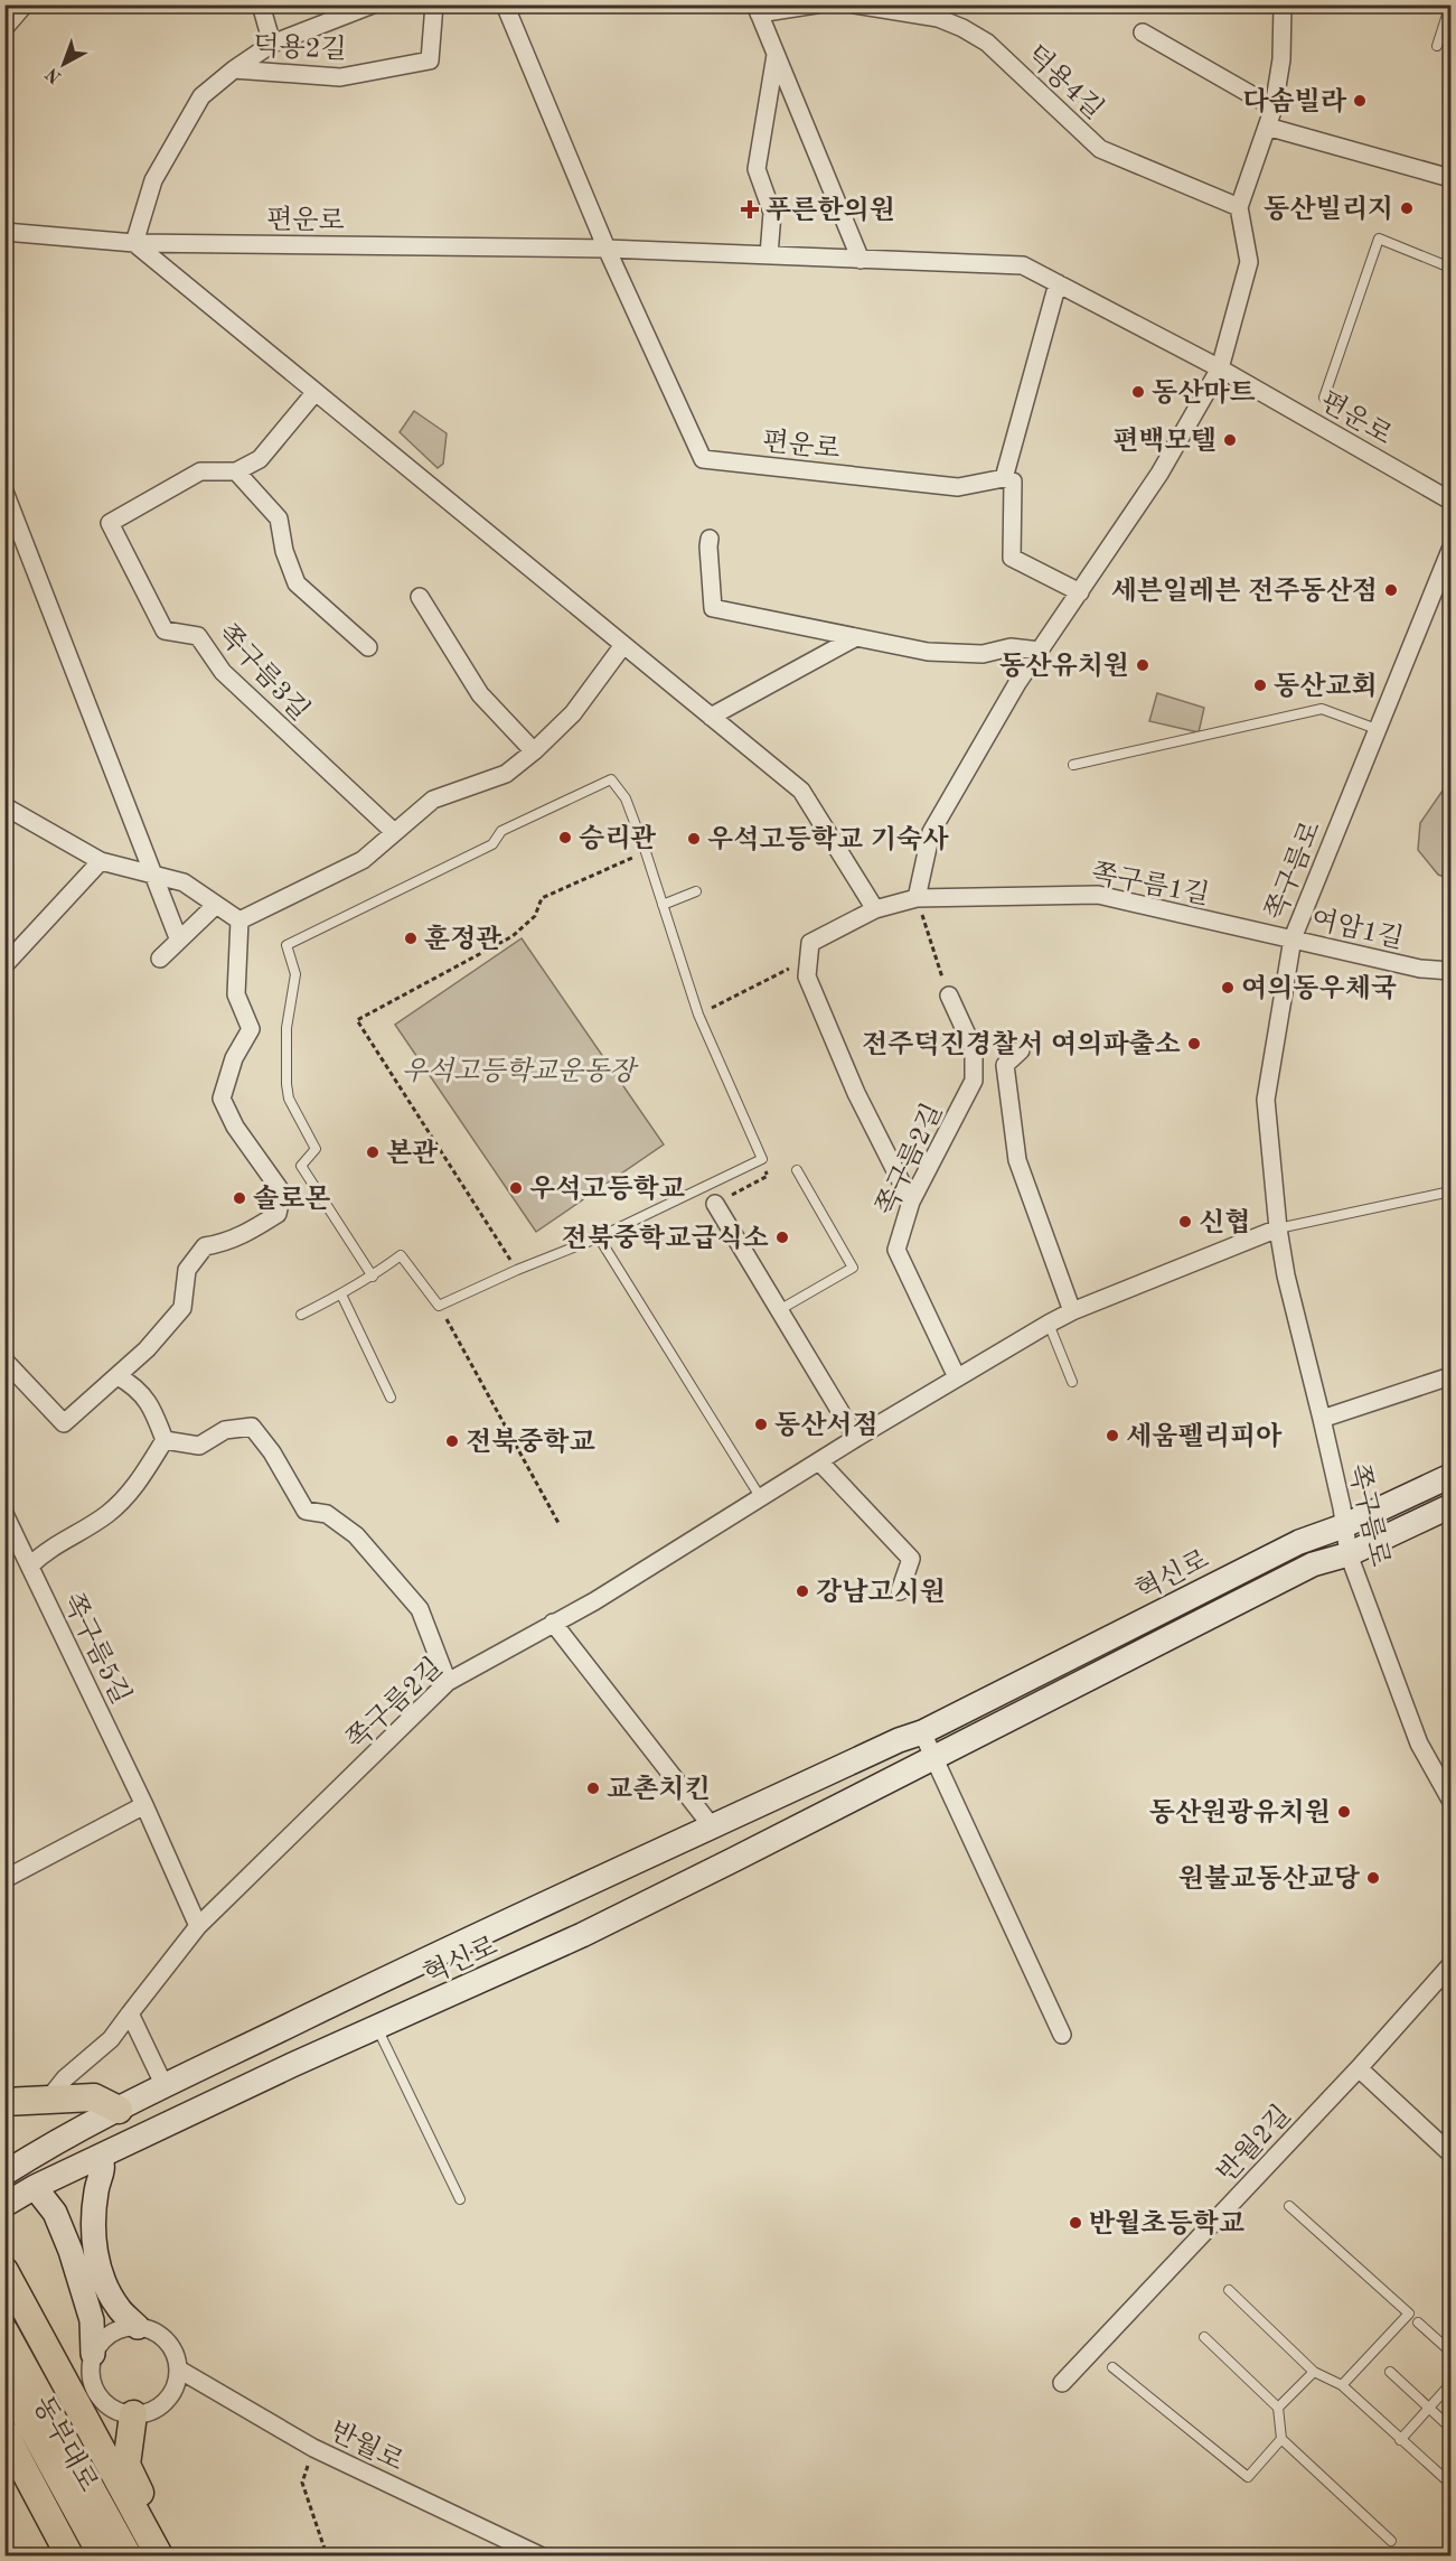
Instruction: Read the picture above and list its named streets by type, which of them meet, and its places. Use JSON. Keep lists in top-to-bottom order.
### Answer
{
  "streets": {
    "main road": ["동부대로"],
    "street": [
      "덕용2길",
      "덕용4길",
      "편운로",
      "쪽구름3길",
      "쪽구름로",
      "쪽구름1길",
      "여암1길",
      "쪽구름2길",
      "혁신로",
      "쪽구름5길",
      "반월2길",
      "반월로"
    ]
  },
  "crossings": [
    ["덕용2길", "편운로"],
    ["쪽구름로", "쪽구름1길"],
    ["쪽구름로", "여암1길"],
    ["쪽구름로", "쪽구름2길"],
    ["쪽구름로", "혁신로"],
    ["쪽구름1길", "여암1길"],
    ["쪽구름2길", "쪽구름5길"]
  ],
  "parks": ["우석고등학교운동장"],
  "places": {
    "other": [
      "다솜빌라",
      "동산빌리지",
      "동산마트",
      "편백모텔",
      "세븐일레븐 전주동산점",
      "동산유치원",
      "동산교회",
      "승리관",
      "우석고등학교 기숙사",
      "훈정관",
      "여의동우체국",
      "전주덕진경찰서 여의파출소",
      "본관",
      "우석고등학교",
      "솔로몬",
      "신협",
      "전북중학교급식소",
      "동산서점",
      "세움펠리피아",
      "전북중학교",
      "강남고시원",
      "교촌치킨",
      "동산원광유치원",
      "원불교동산교당",
      "반월초등학교"
    ],
    "health": ["푸른한의원"]
  },
  "north": "bottom left"
}
